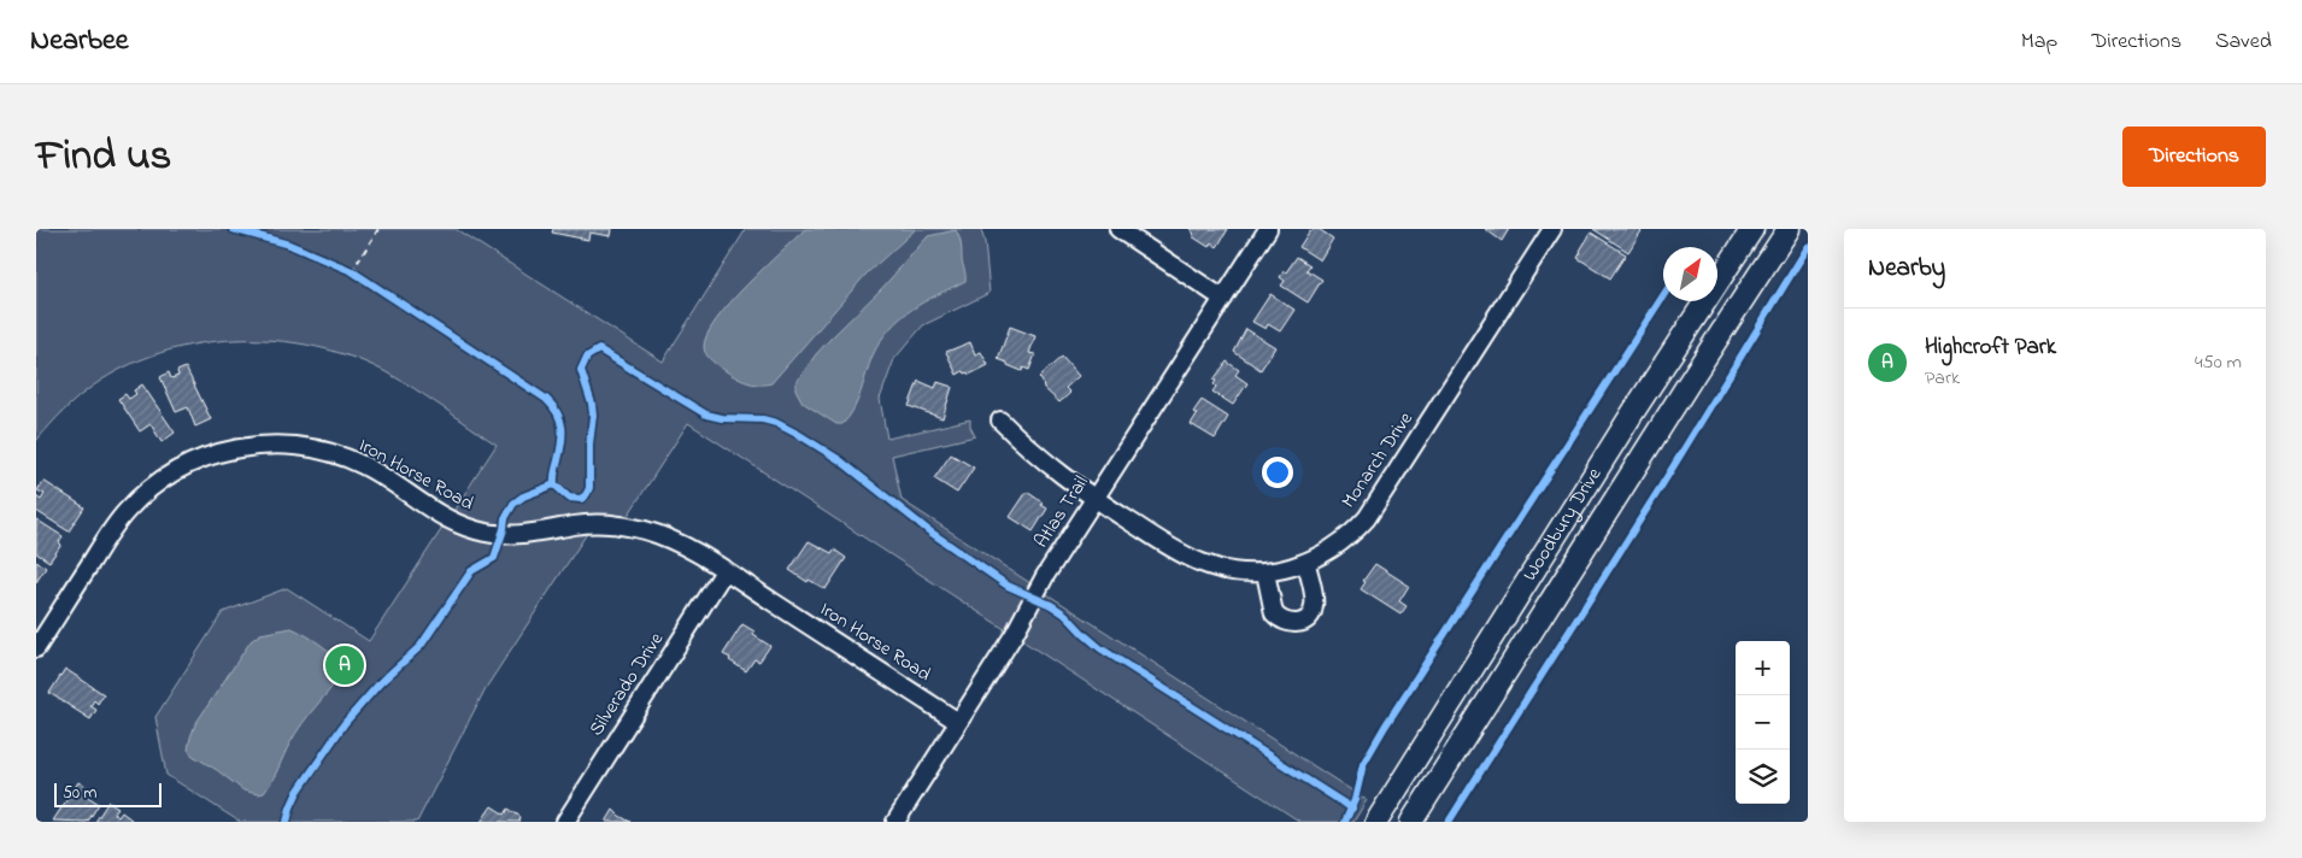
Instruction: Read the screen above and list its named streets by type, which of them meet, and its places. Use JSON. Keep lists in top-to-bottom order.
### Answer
{
  "streets": {
    "main road": ["Woodbury Drive"],
    "street": [
      "Monarch Drive",
      "Iron Horse Road",
      "Atlas Trail",
      "Silverado Drive"
    ]
  },
  "crossings": [
    ["Monarch Drive", "Atlas Trail"],
    ["Iron Horse Road", "Atlas Trail"],
    ["Iron Horse Road", "Silverado Drive"]
  ],
  "scale_bar": "50 m",
  "north": "top right",
  "page": {
    "header": "Nearbee",
    "nav": ["Map", "Directions", "Saved"],
    "title": "Find us",
    "buttons": "Directions",
    "heading": "Nearby",
    "list": [
      {
        "mark": "A",
        "name": "Highcroft Park",
        "note": "Park",
        "value": "450 m"
      }
    ],
    "map_buttons": ["+", "−"],
    "pins": "A",
    "scale": "50 m"
  }
}
